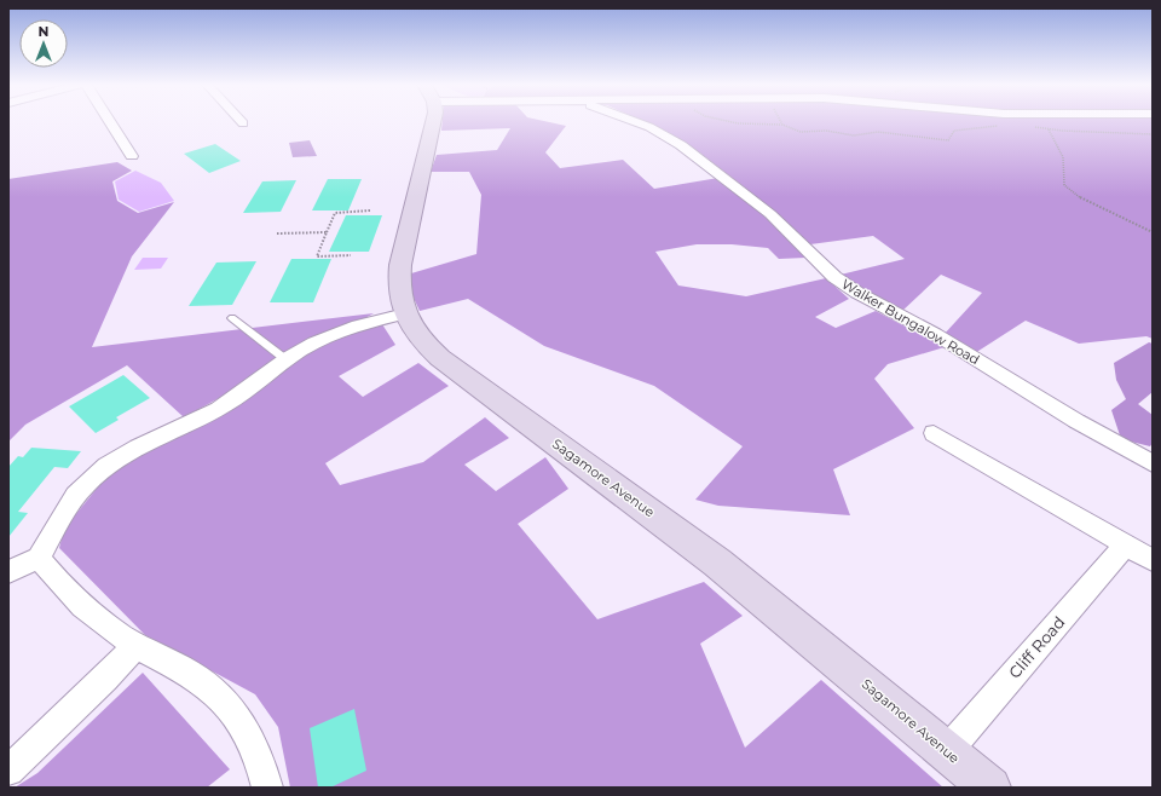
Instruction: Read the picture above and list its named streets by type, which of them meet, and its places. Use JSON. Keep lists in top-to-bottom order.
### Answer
{
  "streets": {
    "main road": ["Sagamore Avenue"],
    "street": ["Walker Bungalow Road", "Cliff Road"]
  },
  "crossings": [
    ["Sagamore Avenue", "Cliff Road"]
  ],
  "north": "top"
}
